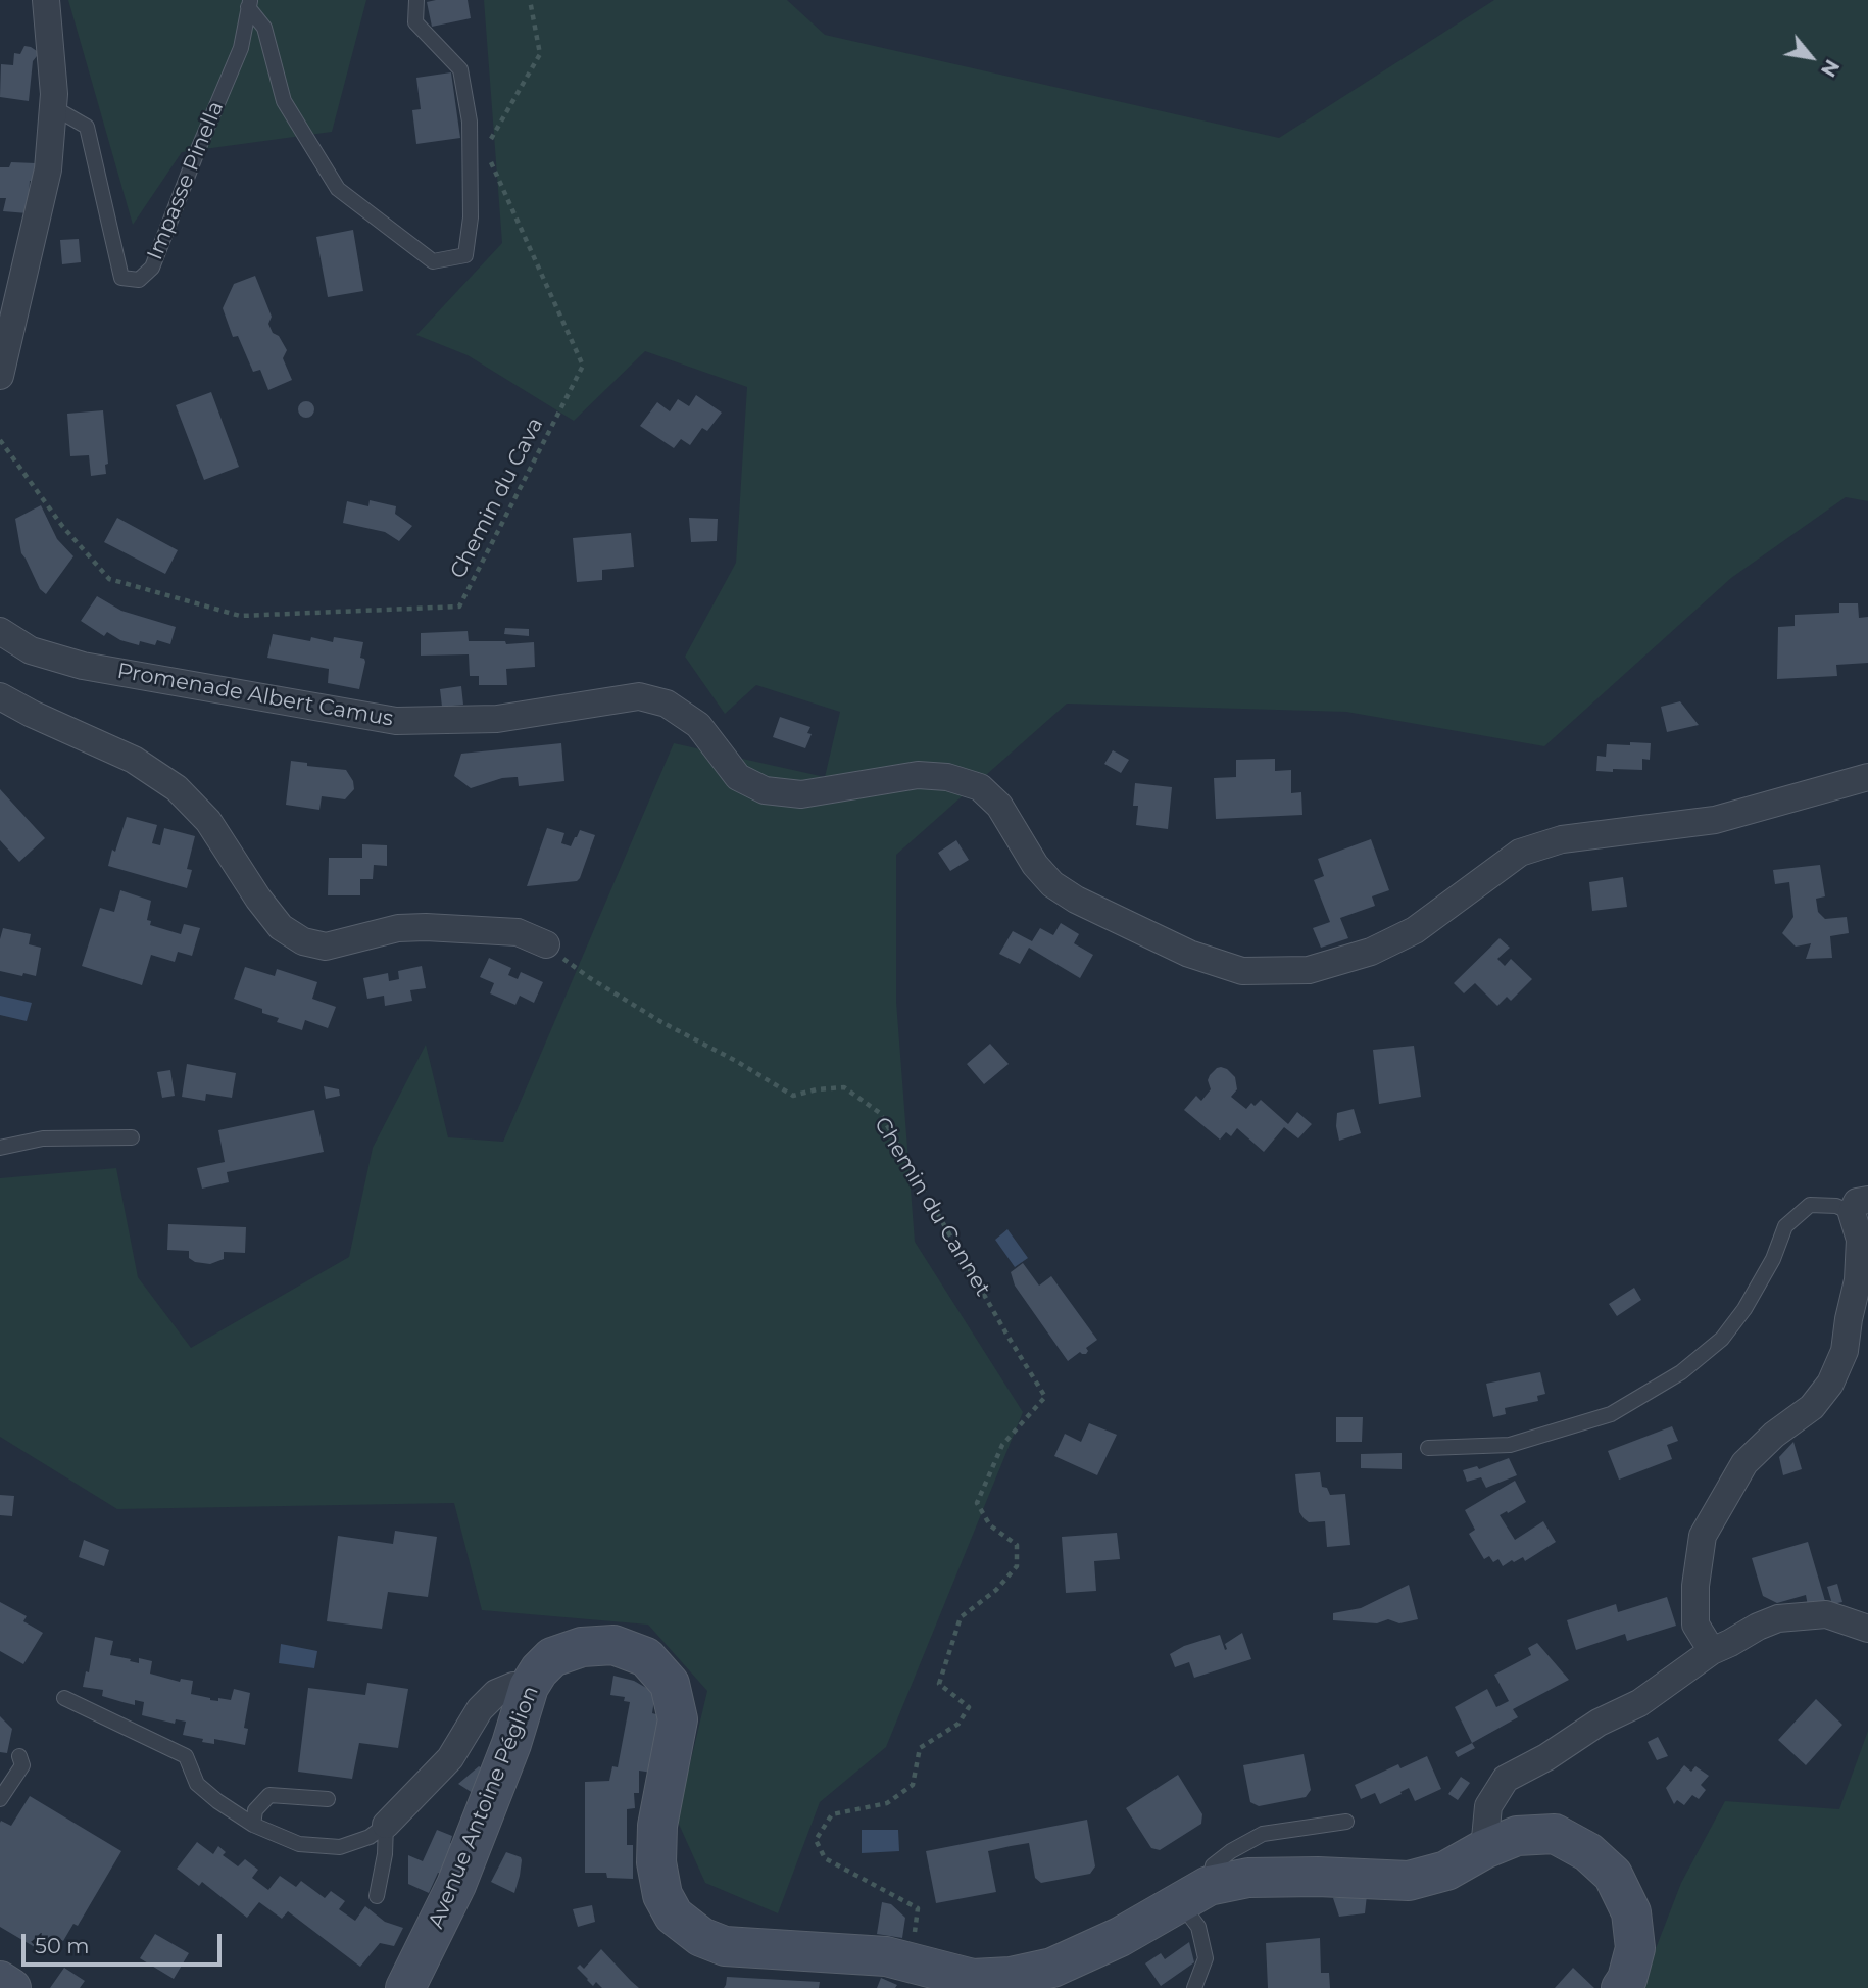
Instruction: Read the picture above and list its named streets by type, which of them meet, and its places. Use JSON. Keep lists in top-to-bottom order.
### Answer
{
  "streets": {
    "street": ["Promenade Albert Camus", "Avenue Antoine Péglion"],
    "lane": ["Impasse Pinella"],
    "path": ["Chemin du Cava", "Chemin du Cannet"]
  },
  "crossings": [
    ["Chemin du Cannet", "Avenue Antoine Péglion"]
  ],
  "scale_bar": "50 m",
  "north": "bottom right"
}
